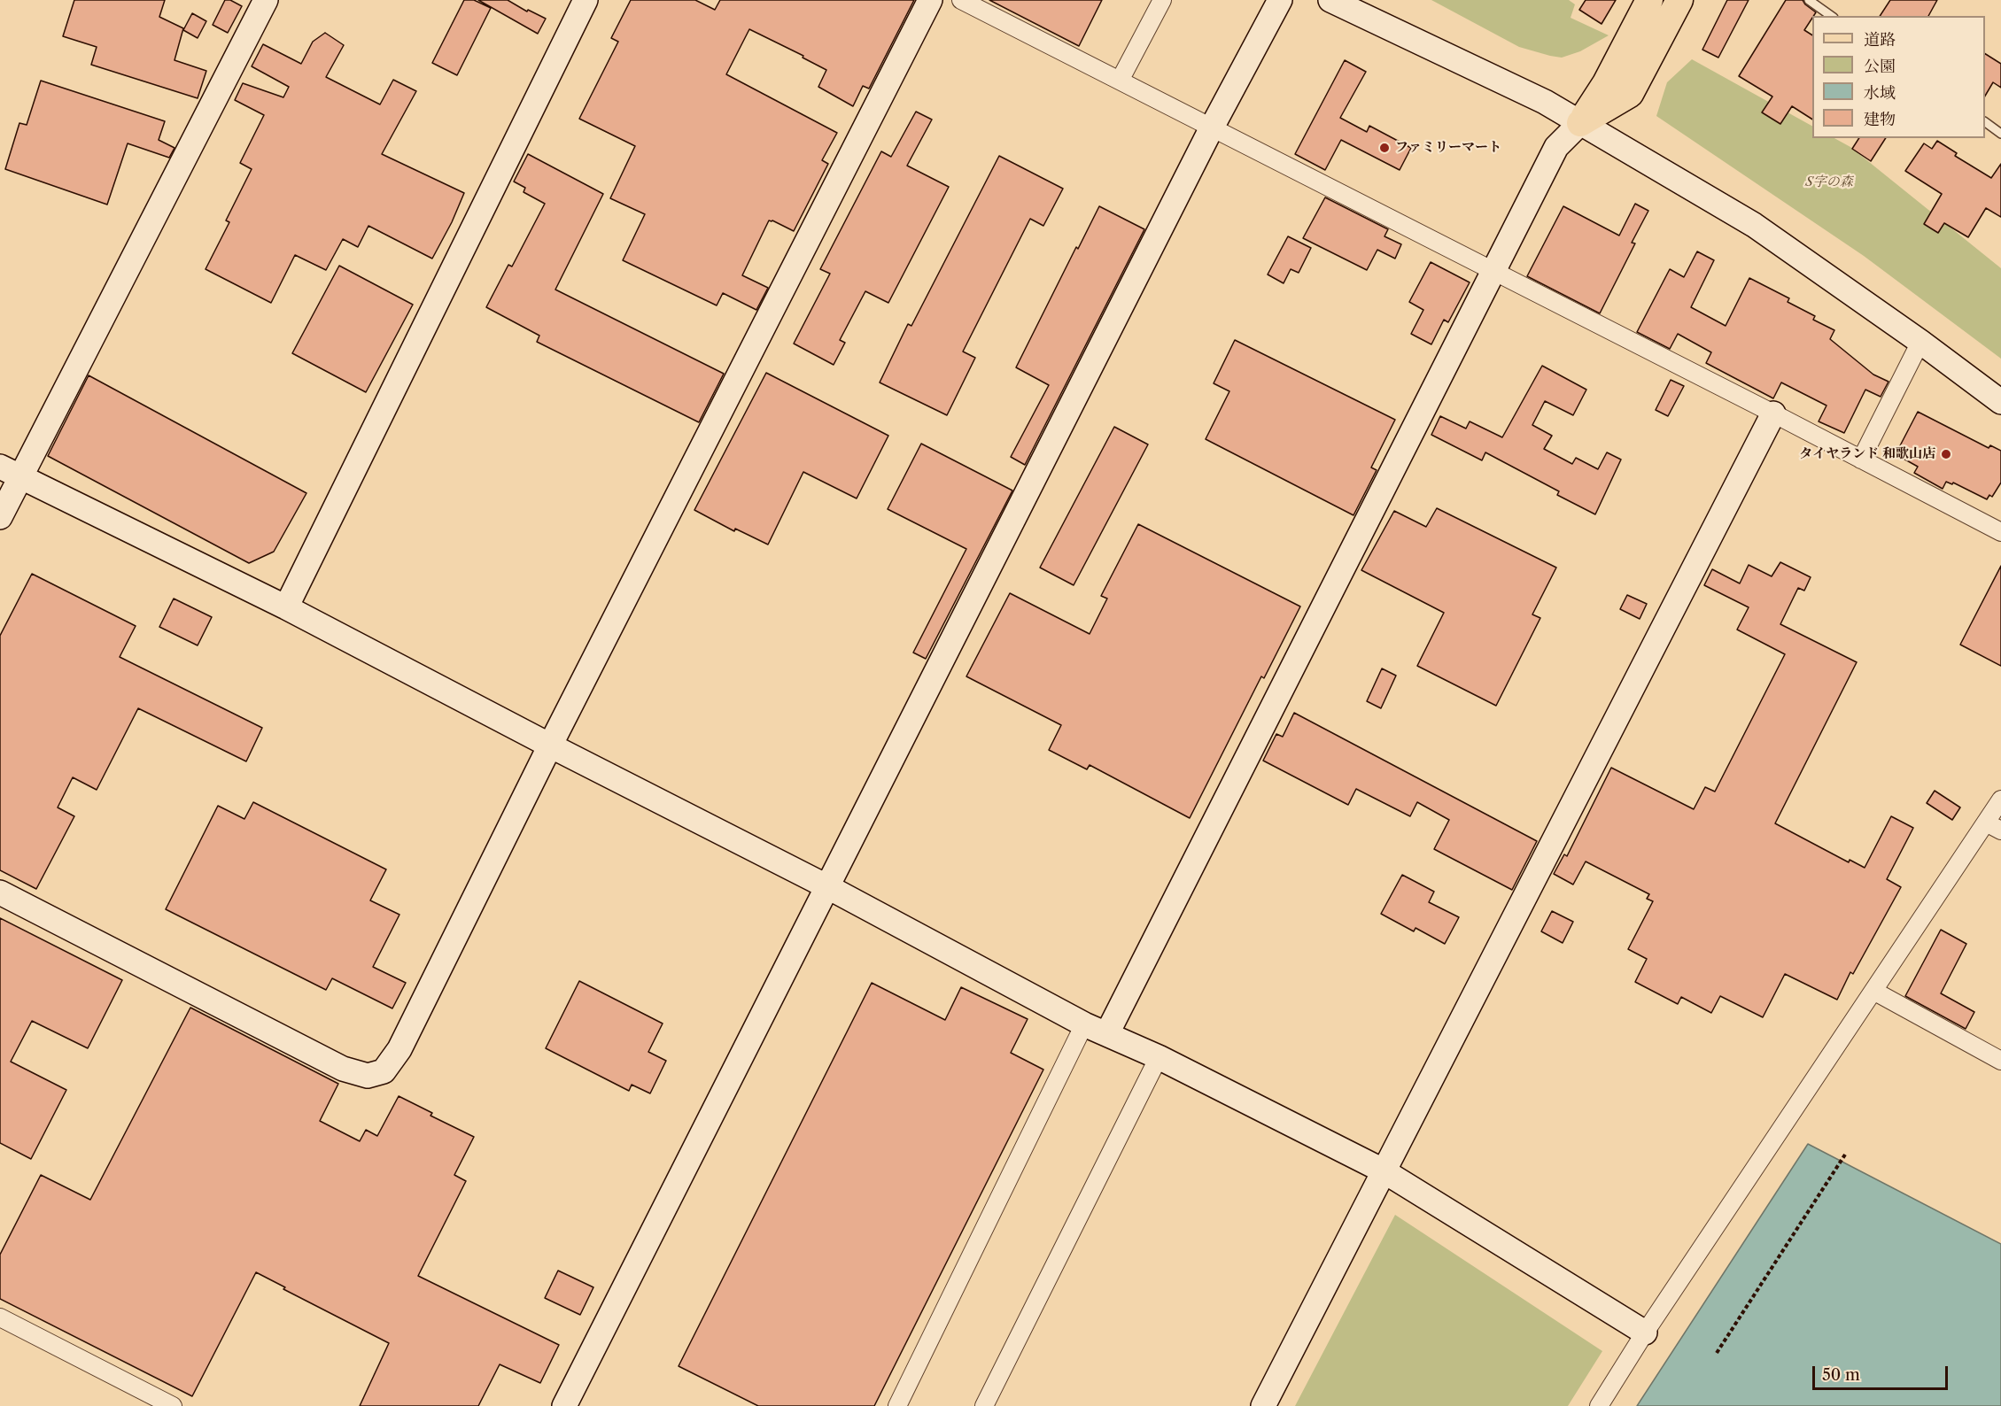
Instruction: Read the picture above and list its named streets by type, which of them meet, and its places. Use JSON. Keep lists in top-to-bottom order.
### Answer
{
  "parks": ["S字の森"],
  "places": ["ファミリーマート", "タイヤランド 和歌山店"],
  "legend": [
    "道路",
    "公園",
    "水域",
    "建物"
  ],
  "scale_bar": "50 m"
}
